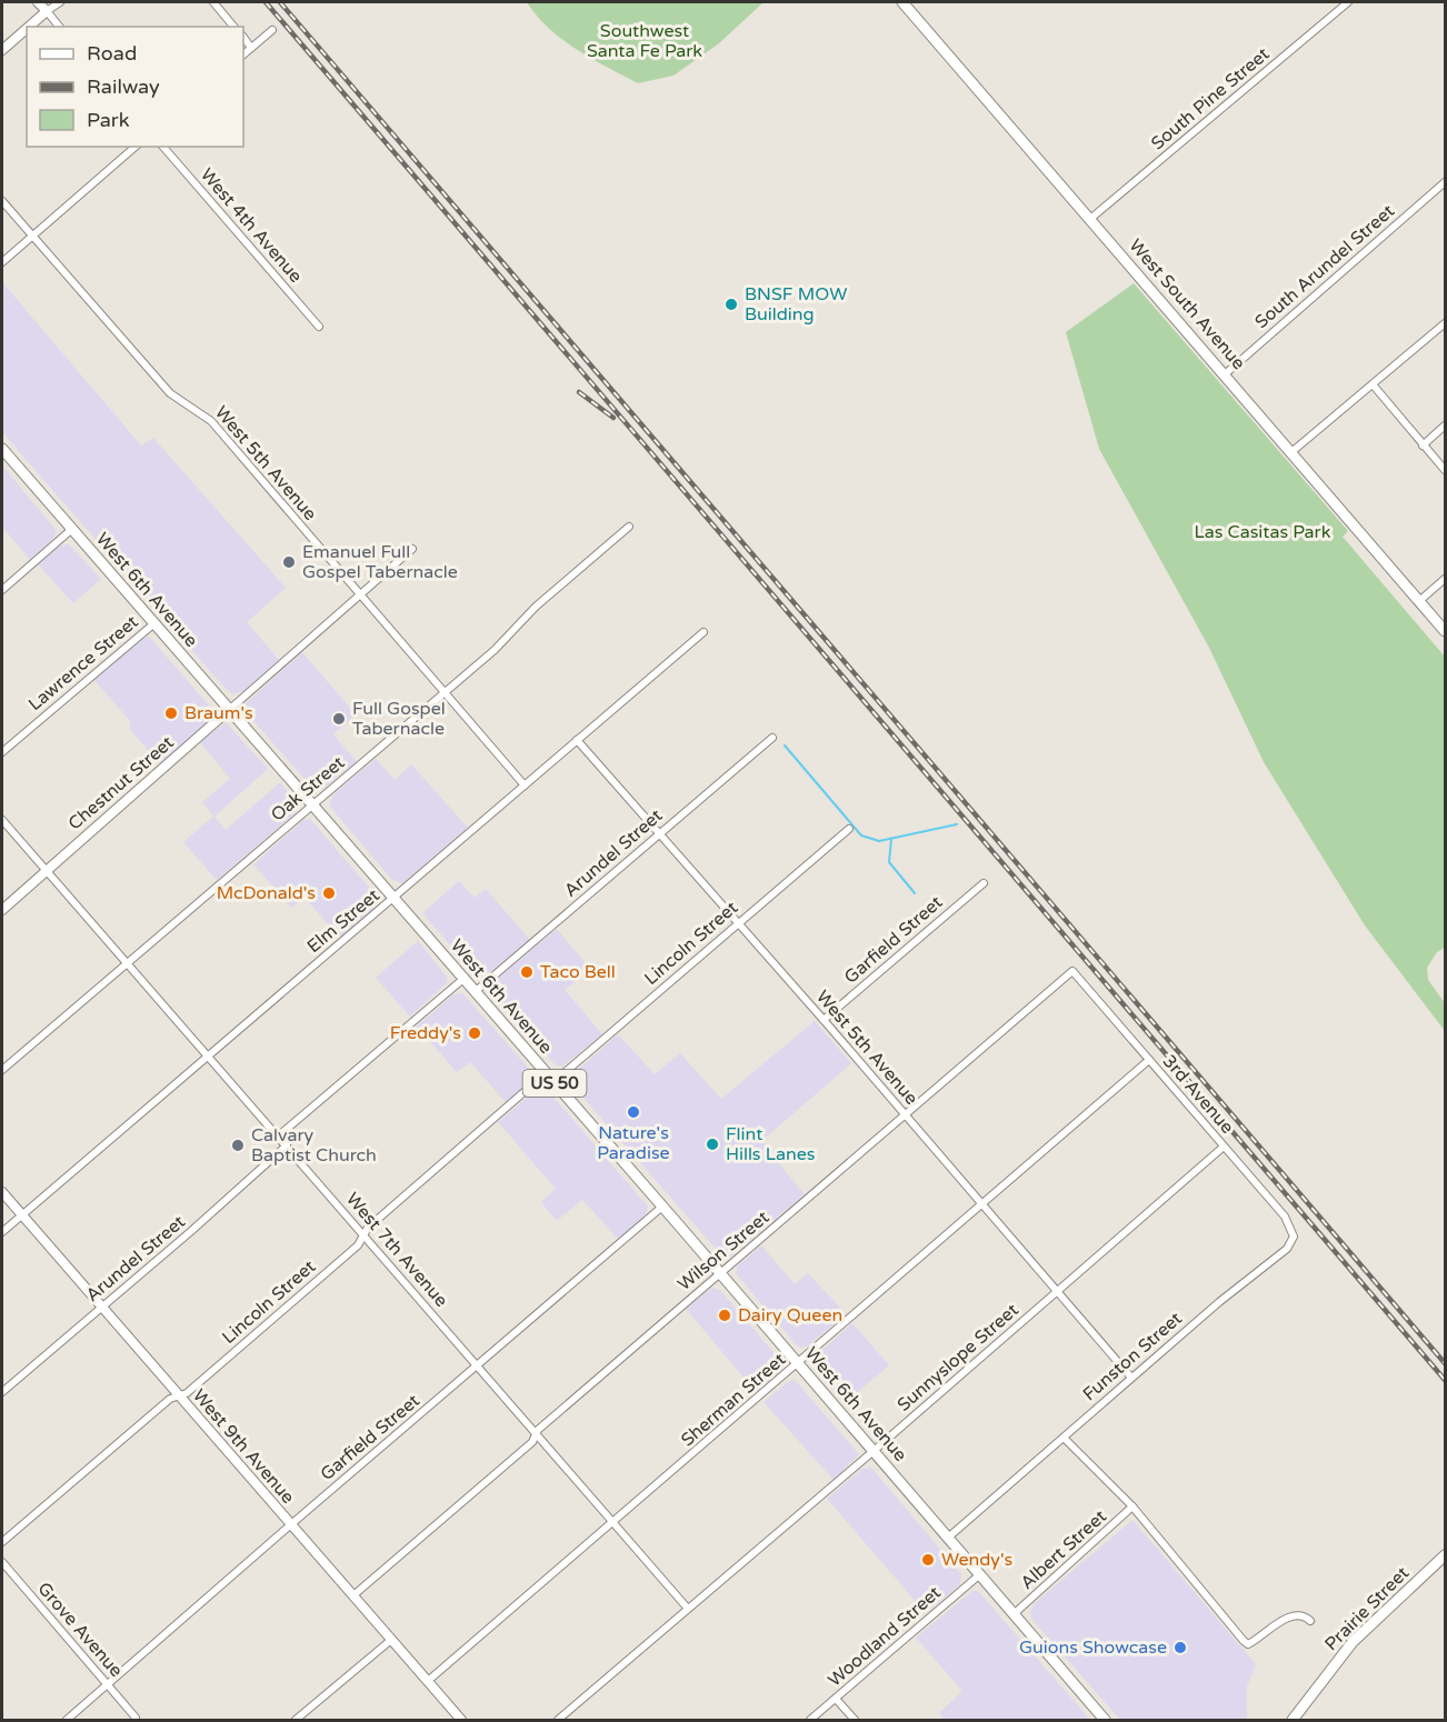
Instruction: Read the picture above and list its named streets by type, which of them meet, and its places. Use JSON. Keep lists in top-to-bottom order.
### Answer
{
  "streets": {
    "main road": [
      "West South Avenue",
      "West 6th Avenue",
      "US 50",
      "Prairie Street"
    ],
    "street": [
      "South Pine Street",
      "West 4th Avenue",
      "South Arundel Street",
      "West 5th Avenue",
      "Lawrence Street",
      "Chestnut Street",
      "Oak Street",
      "Arundel Street",
      "Elm Street",
      "Garfield Street",
      "Lincoln Street",
      "3rd Avenue",
      "West 7th Avenue",
      "Wilson Street",
      "Funston Street",
      "Sunnyslope Street",
      "Sherman Street",
      "West 9th Avenue",
      "Albert Street",
      "Grove Avenue",
      "Woodland Street"
    ]
  },
  "crossings": [
    ["South Pine Street", "West South Avenue"],
    ["South Arundel Street", "West South Avenue"],
    ["West 5th Avenue", "Chestnut Street"],
    ["West 5th Avenue", "Oak Street"],
    ["West 5th Avenue", "Arundel Street"],
    ["West 5th Avenue", "Elm Street"],
    ["West 5th Avenue", "Garfield Street"],
    ["West 5th Avenue", "Lincoln Street"],
    ["West 5th Avenue", "Wilson Street"],
    ["West 5th Avenue", "Funston Street"],
    ["West 5th Avenue", "Sunnyslope Street"],
    ["West 5th Avenue", "Sherman Street"],
    ["West 6th Avenue", "Lawrence Street"],
    ["West 6th Avenue", "Chestnut Street"],
    ["West 6th Avenue", "Oak Street"],
    ["West 6th Avenue", "Arundel Street"],
    ["West 6th Avenue", "Elm Street"],
    ["West 6th Avenue", "Garfield Street"],
    ["West 6th Avenue", "Lincoln Street"],
    ["West 6th Avenue", "Wilson Street"],
    ["West 6th Avenue", "Funston Street"],
    ["West 6th Avenue", "Sunnyslope Street"],
    ["West 6th Avenue", "Sherman Street"],
    ["West 6th Avenue", "Albert Street"],
    ["West 6th Avenue", "Woodland Street"],
    ["Chestnut Street", "West 7th Avenue"],
    ["Oak Street", "West 7th Avenue"],
    ["Arundel Street", "West 7th Avenue"],
    ["Arundel Street", "West 9th Avenue"],
    ["Elm Street", "West 7th Avenue"],
    ["Elm Street", "West 9th Avenue"],
    ["Garfield Street", "West 7th Avenue"],
    ["Garfield Street", "West 9th Avenue"],
    ["Garfield Street", "Grove Avenue"],
    ["Lincoln Street", "West 7th Avenue"],
    ["Lincoln Street", "West 9th Avenue"],
    ["3rd Avenue", "Wilson Street"],
    ["3rd Avenue", "Funston Street"],
    ["3rd Avenue", "Sunnyslope Street"],
    ["3rd Avenue", "Sherman Street"],
    ["West 7th Avenue", "Wilson Street"],
    ["West 7th Avenue", "Sunnyslope Street"],
    ["West 7th Avenue", "Sherman Street"],
    ["Wilson Street", "West 9th Avenue"],
    ["Sherman Street", "West 9th Avenue"]
  ],
  "parks": ["Southwest Santa Fe Park", "Las Casitas Park"],
  "places": [
    "BNSF MOW Building",
    "Emanuel Full Gospel Tabernacle",
    "Braum's",
    "Full Gospel Tabernacle",
    "McDonald's",
    "Taco Bell",
    "Freddy's",
    "Nature's Paradise",
    "Flint Hills Lanes",
    "Calvary Baptist Church",
    "Dairy Queen",
    "Wendy's",
    "Guions Showcase"
  ],
  "legend": ["Road", "Railway", "Park"]
}
